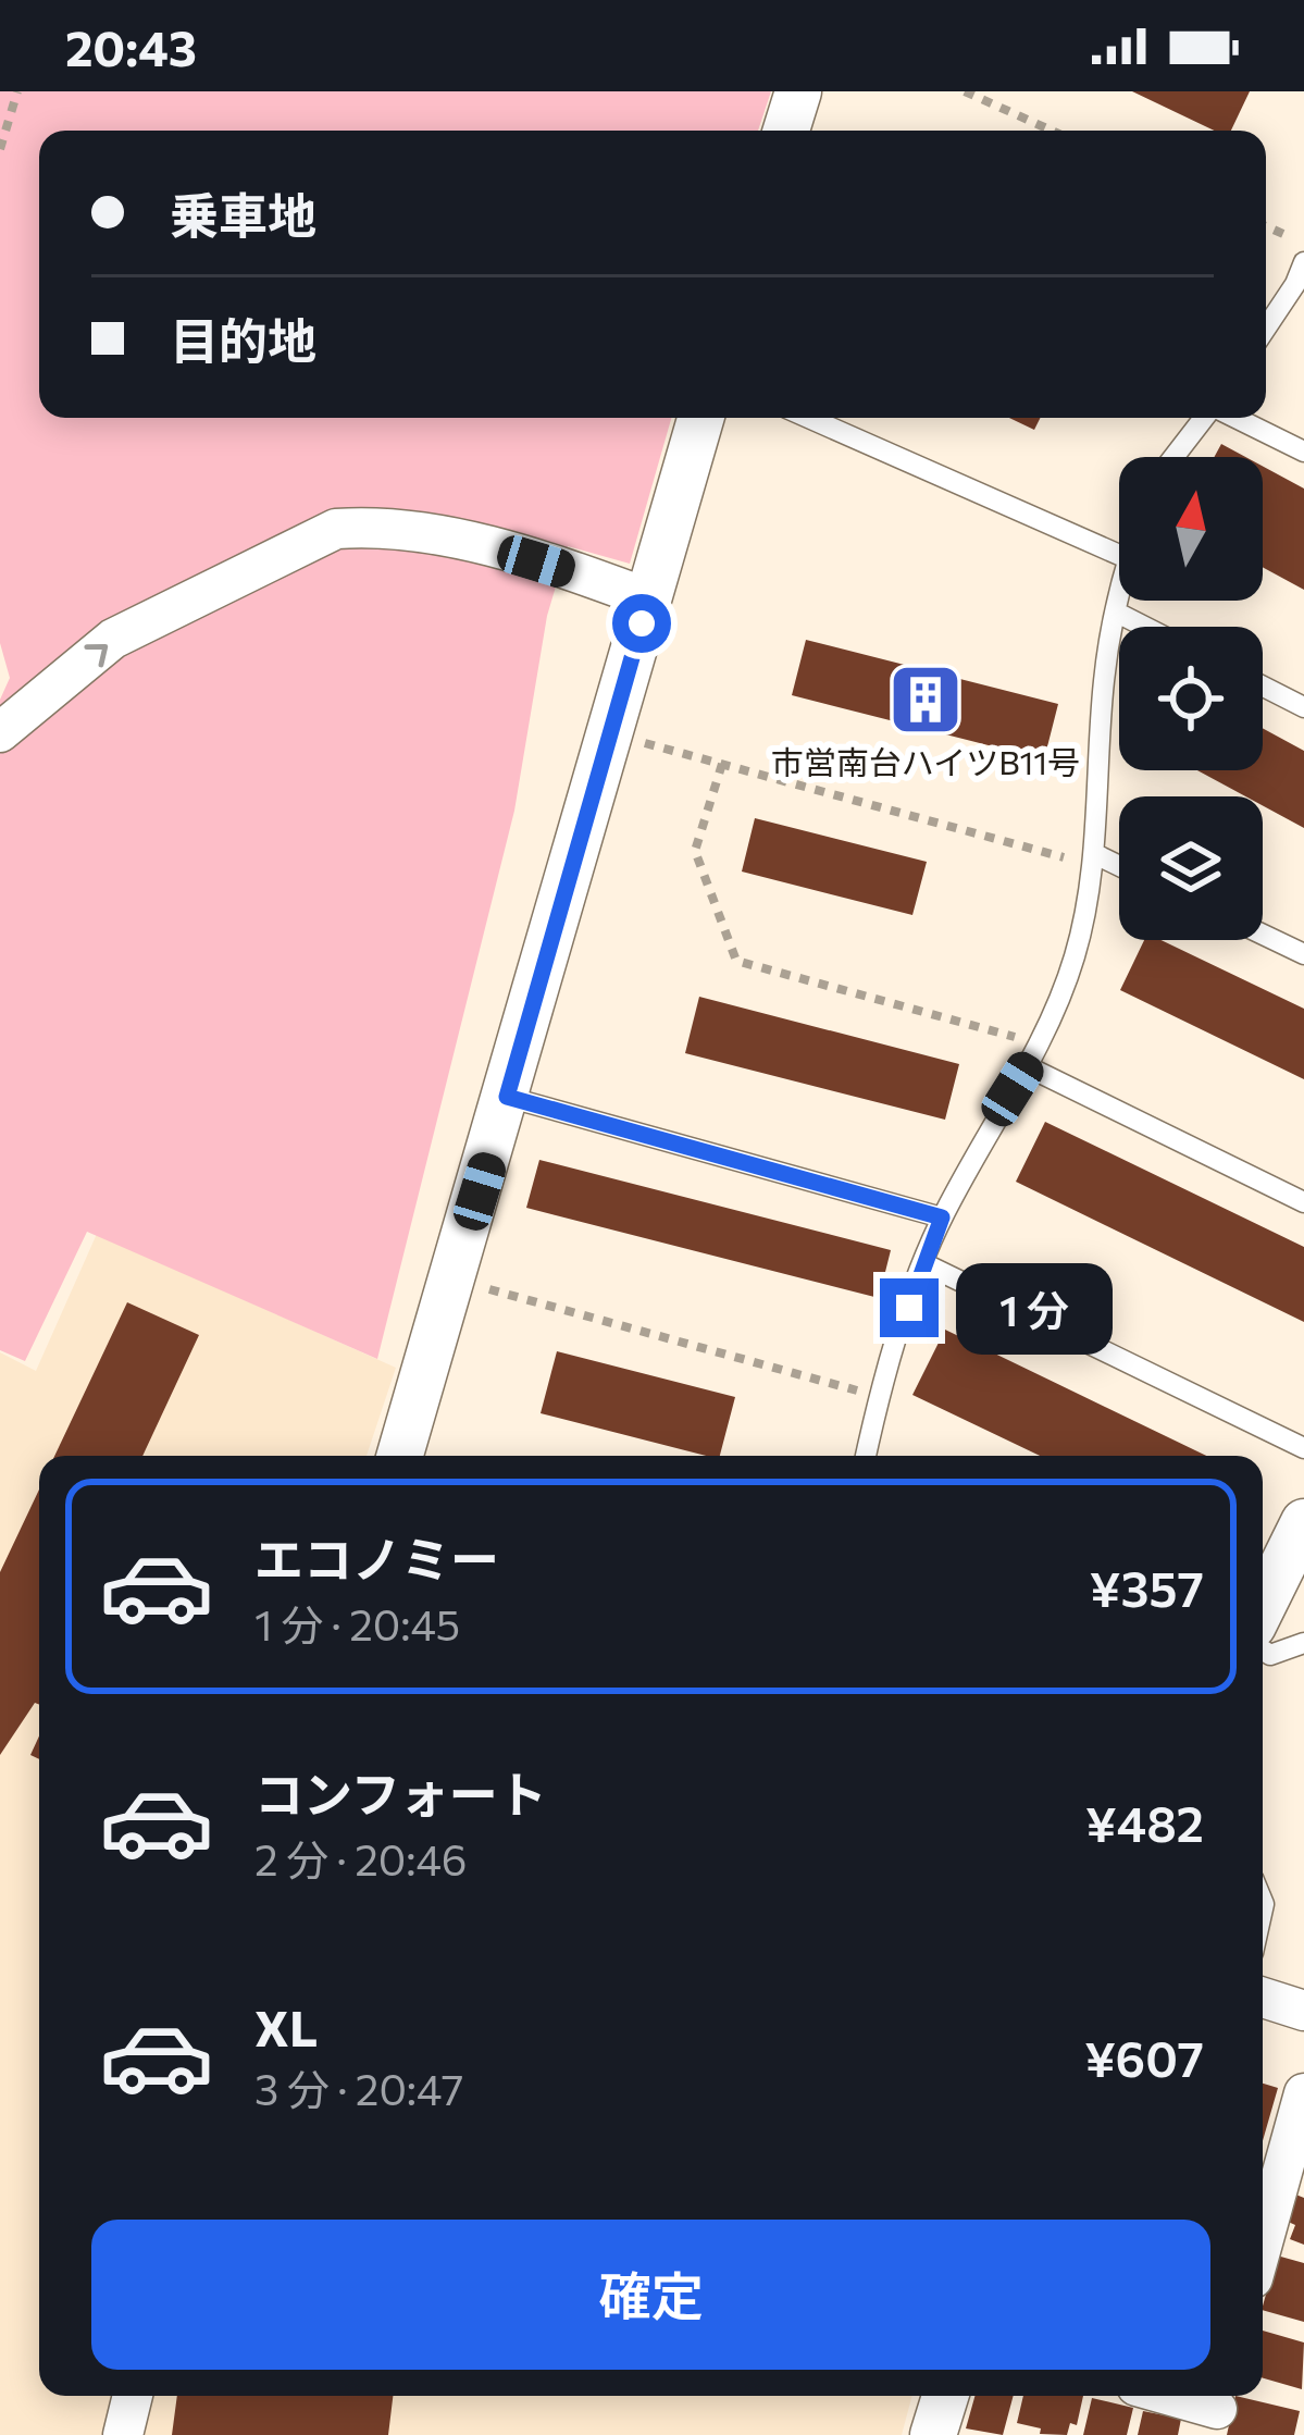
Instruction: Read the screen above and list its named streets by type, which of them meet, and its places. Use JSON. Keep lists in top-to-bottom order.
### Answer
{
  "places": {
    "building": ["市営南台ハイツB11号"]
  },
  "north": "top",
  "page": {
    "status": "20:43",
    "banner": ["乗車地", "目的地"],
    "bubble": "1 分",
    "list": [
      {
        "name": "エコノミー",
        "note": "1 分 · 20:45",
        "value": "¥357"
      },
      {
        "name": "コンフォート",
        "note": "2 分 · 20:46",
        "value": "¥482"
      },
      {
        "name": "XL",
        "note": "3 分 · 20:47",
        "value": "¥607"
      }
    ],
    "buttons": "確定"
  }
}
